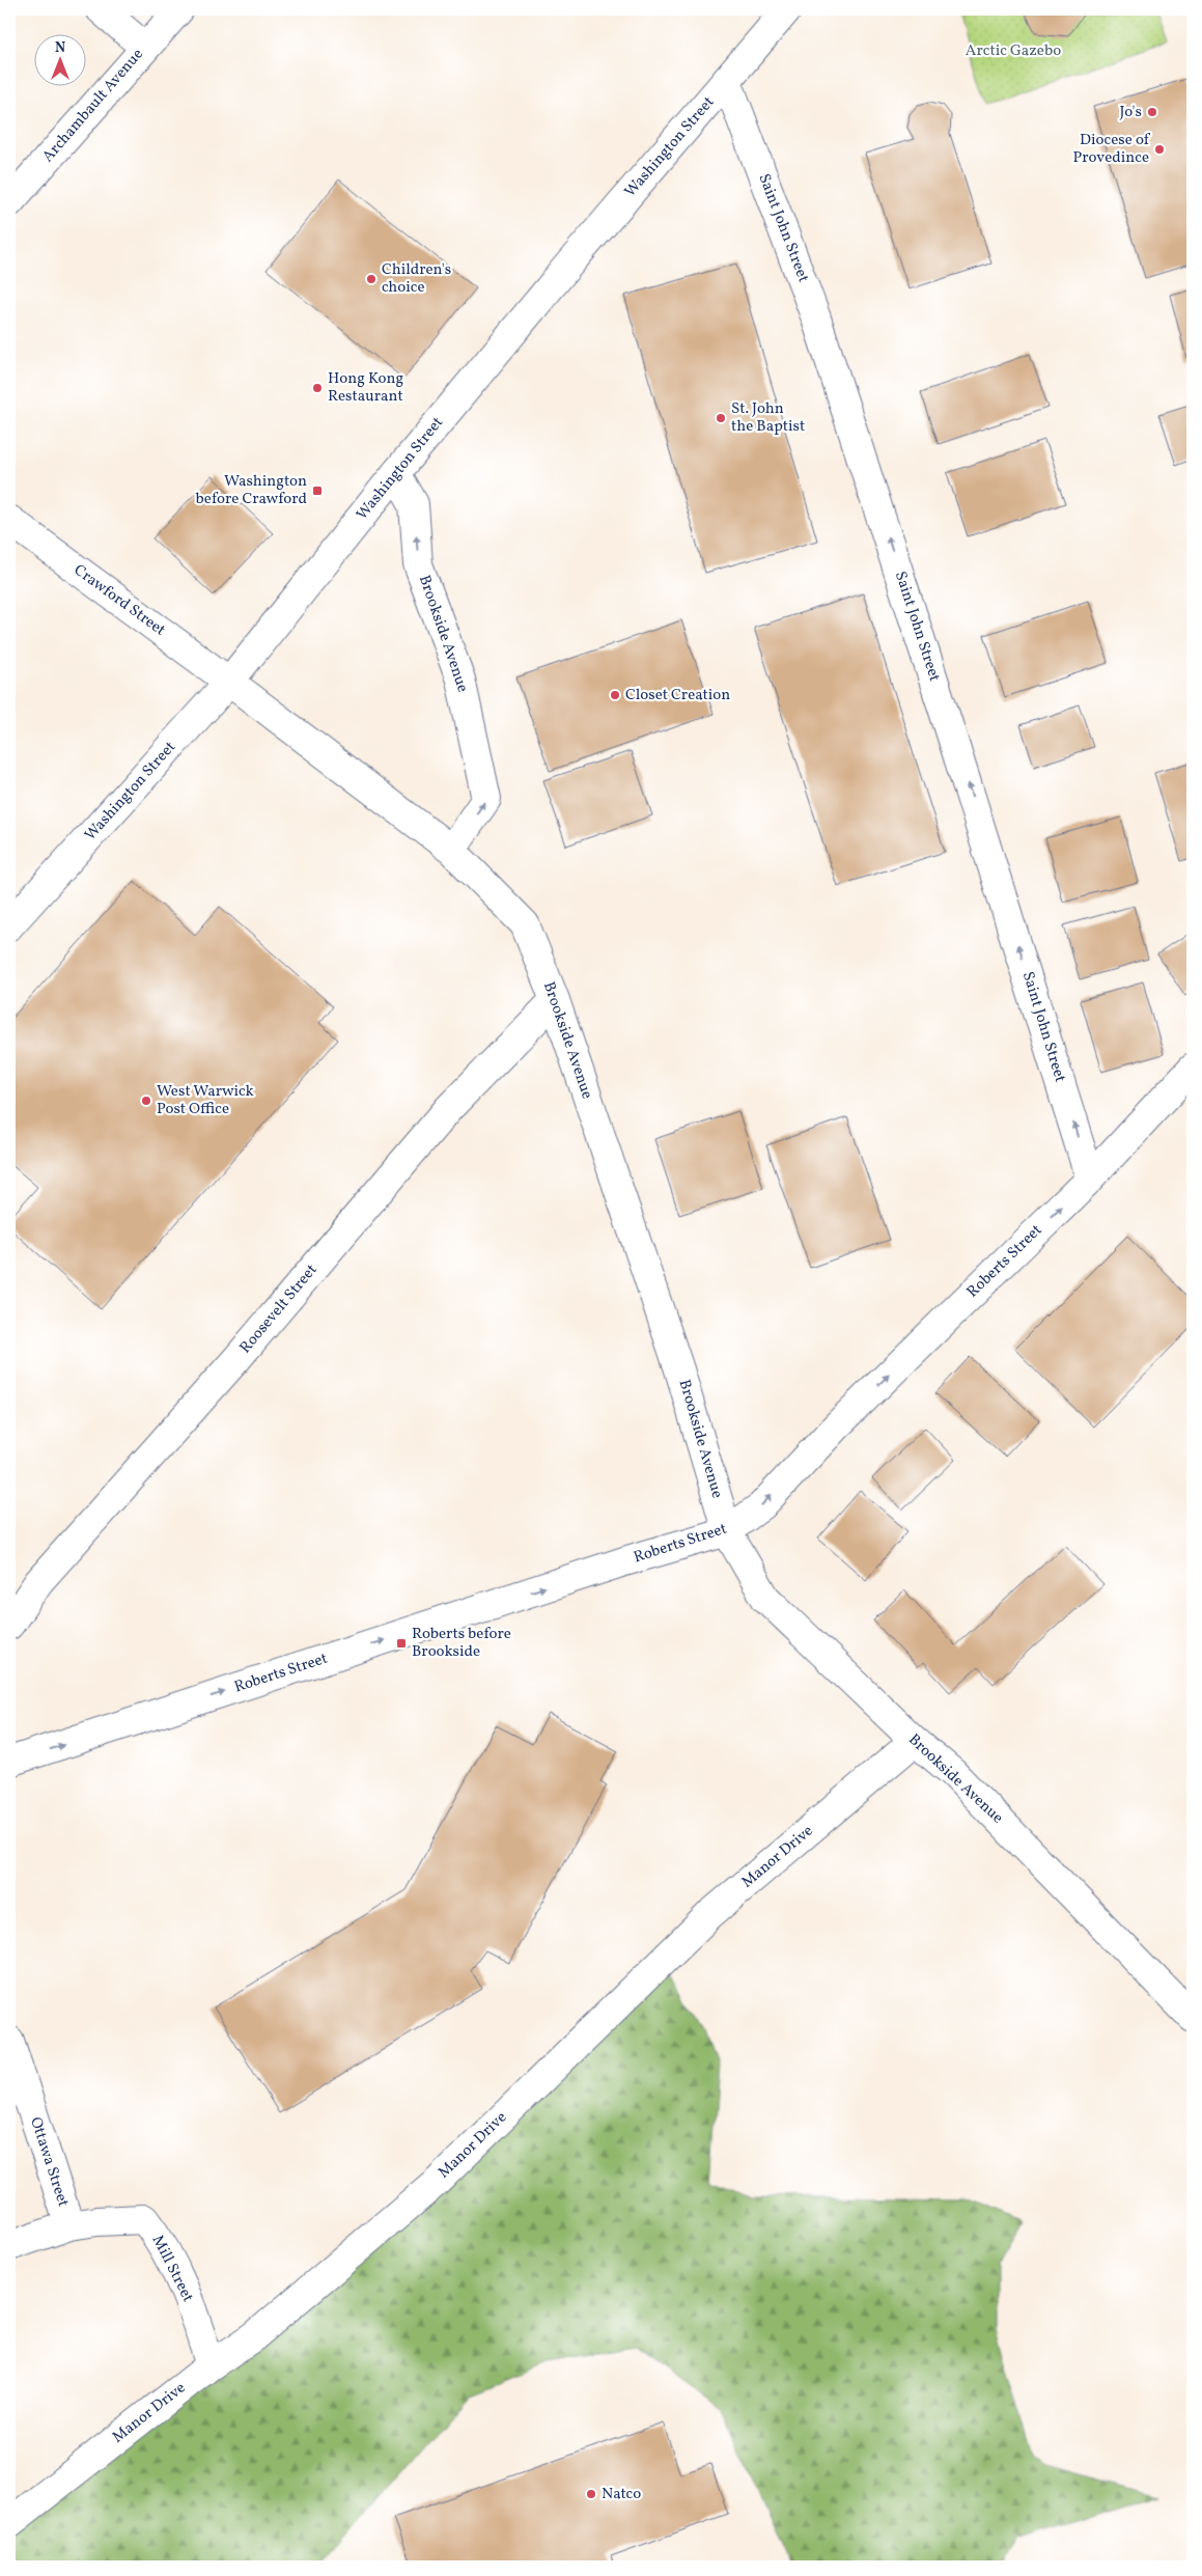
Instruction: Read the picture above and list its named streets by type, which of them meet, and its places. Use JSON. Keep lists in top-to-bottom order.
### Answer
{
  "streets": {
    "street": [
      "Archambault Avenue",
      "Washington Street",
      "Saint John Street",
      "Crawford Street",
      "Brookside Avenue",
      "Roberts Street",
      "Roosevelt Street",
      "Manor Drive",
      "Ottawa Street",
      "Mill Street"
    ]
  },
  "crossings": [
    ["Washington Street", "Saint John Street"],
    ["Washington Street", "Crawford Street"],
    ["Washington Street", "Brookside Avenue"],
    ["Saint John Street", "Roberts Street"],
    ["Crawford Street", "Brookside Avenue"],
    ["Brookside Avenue", "Roberts Street"],
    ["Brookside Avenue", "Roosevelt Street"],
    ["Brookside Avenue", "Manor Drive"],
    ["Manor Drive", "Mill Street"],
    ["Ottawa Street", "Mill Street"]
  ],
  "one_way": ["Saint John Street", "Roberts Street"],
  "parks": ["Arctic Gazebo"],
  "places": {
    "other": [
      "Jo's",
      "Diocese of Provedince",
      "Children's choice",
      "Hong Kong Restaurant",
      "St. John the Baptist",
      "Closet Creation",
      "West Warwick Post Office",
      "Natco"
    ],
    "transit": ["Washington before Crawford", "Roberts before Brookside"]
  },
  "north": "top"
}
